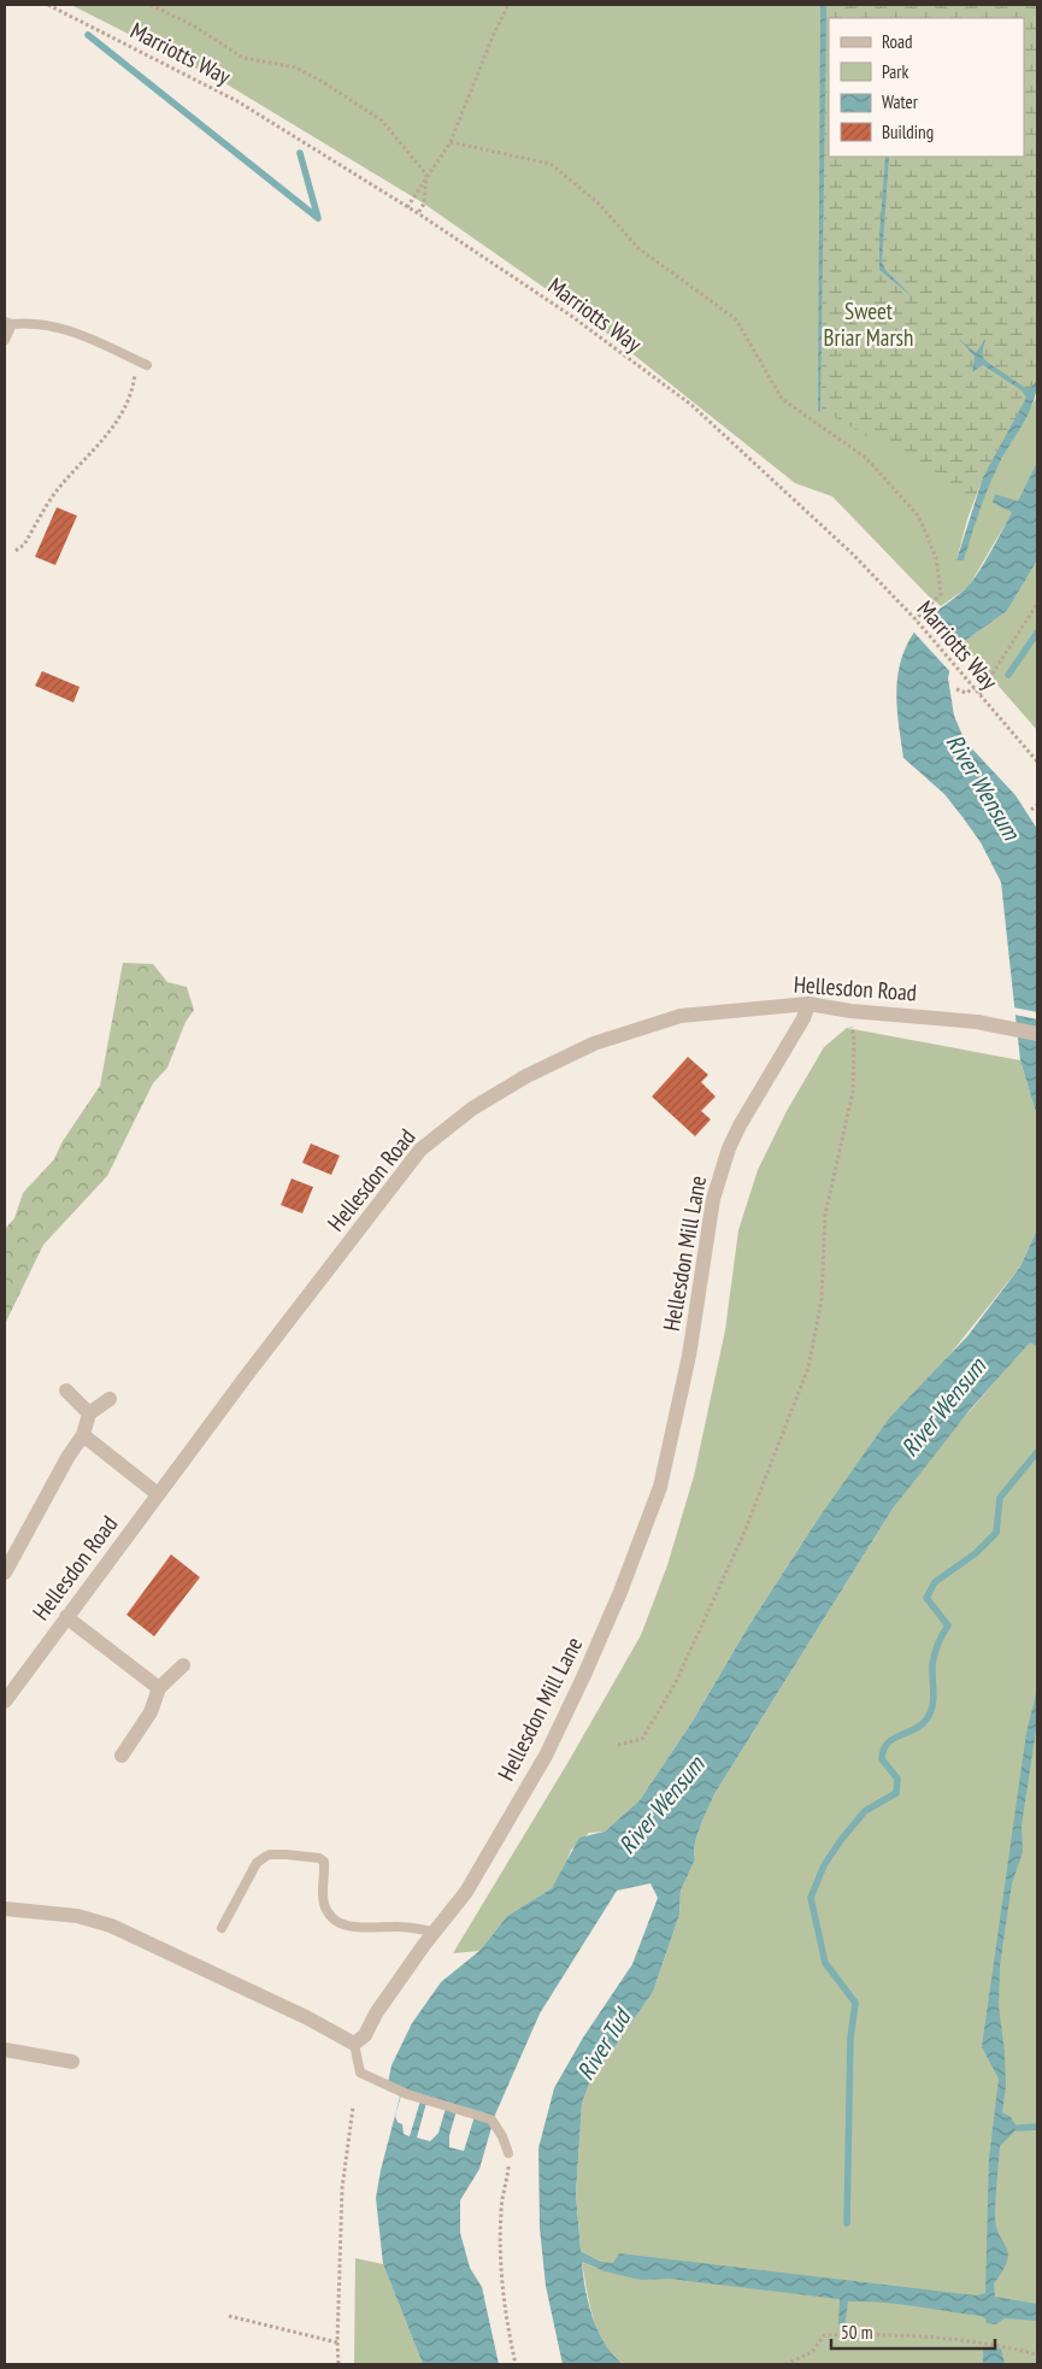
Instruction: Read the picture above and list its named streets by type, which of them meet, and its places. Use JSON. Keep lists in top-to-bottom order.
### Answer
{
  "streets": {
    "street": ["Hellesdon Road", "Hellesdon Mill Lane"],
    "path": ["Marriotts Way"]
  },
  "crossings": [
    ["Hellesdon Road", "Hellesdon Mill Lane"]
  ],
  "water": ["River Wensum", "River Tud"],
  "parks": ["Sweet Briar Marsh"],
  "legend": [
    "Road",
    "Park",
    "Water",
    "Building"
  ],
  "scale_bar": "50 m"
}
